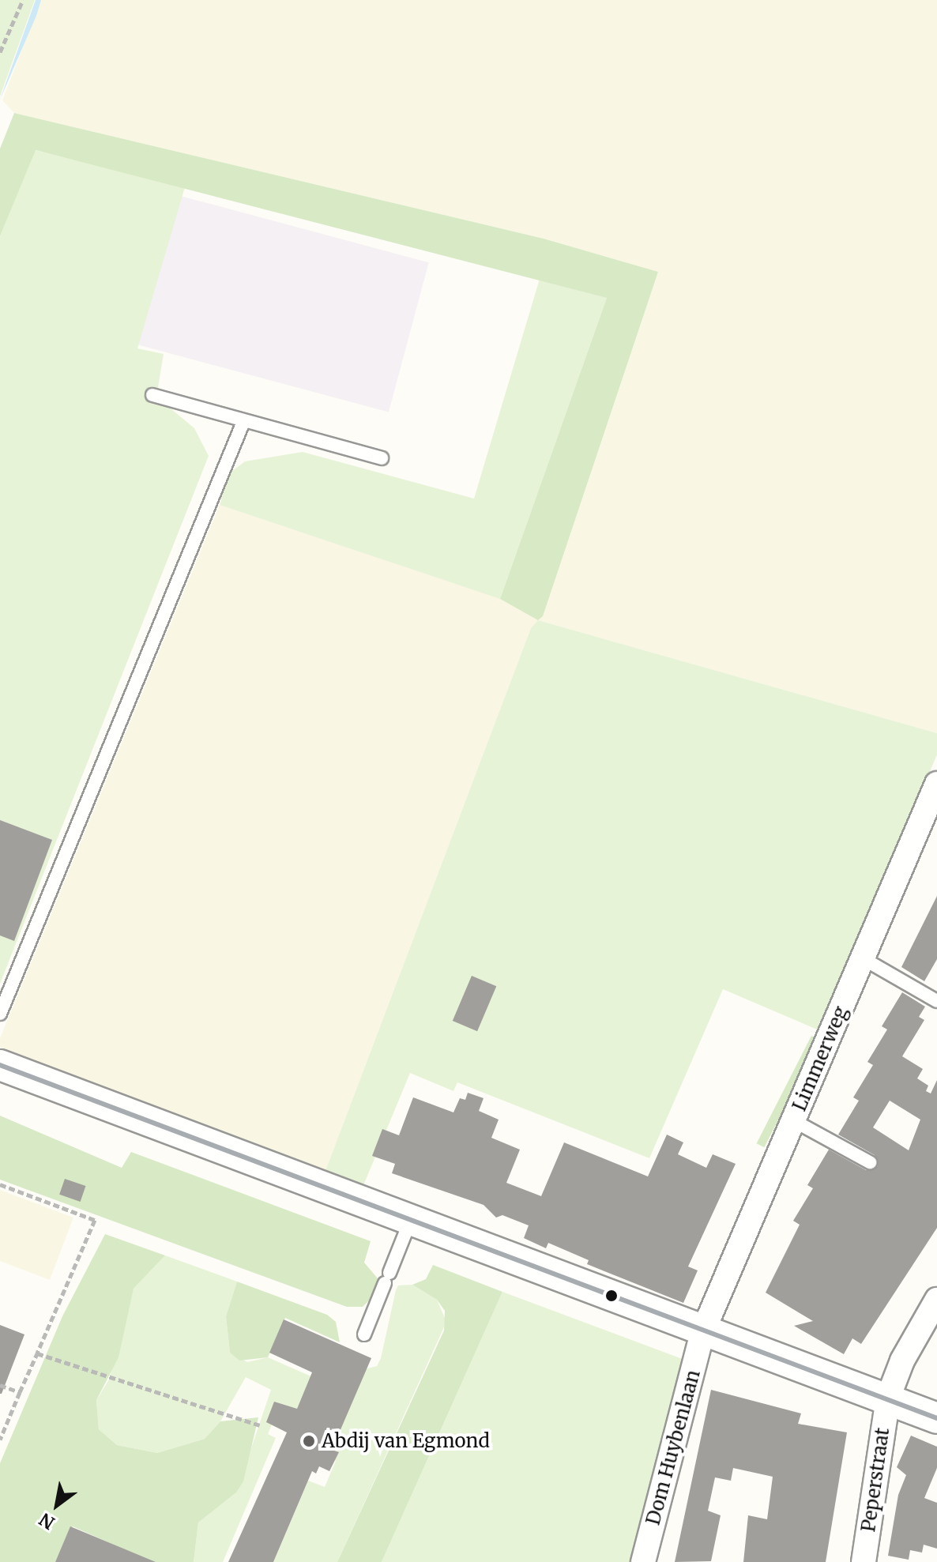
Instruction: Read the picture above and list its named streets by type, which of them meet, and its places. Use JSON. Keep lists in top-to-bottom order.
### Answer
{
  "streets": {
    "street": ["Limmerweg", "Dom Huybenlaan", "Peperstraat"]
  },
  "crossings": [
    ["Limmerweg", "Dom Huybenlaan"]
  ],
  "places": ["Abdij van Egmond"],
  "north": "bottom left"
}
